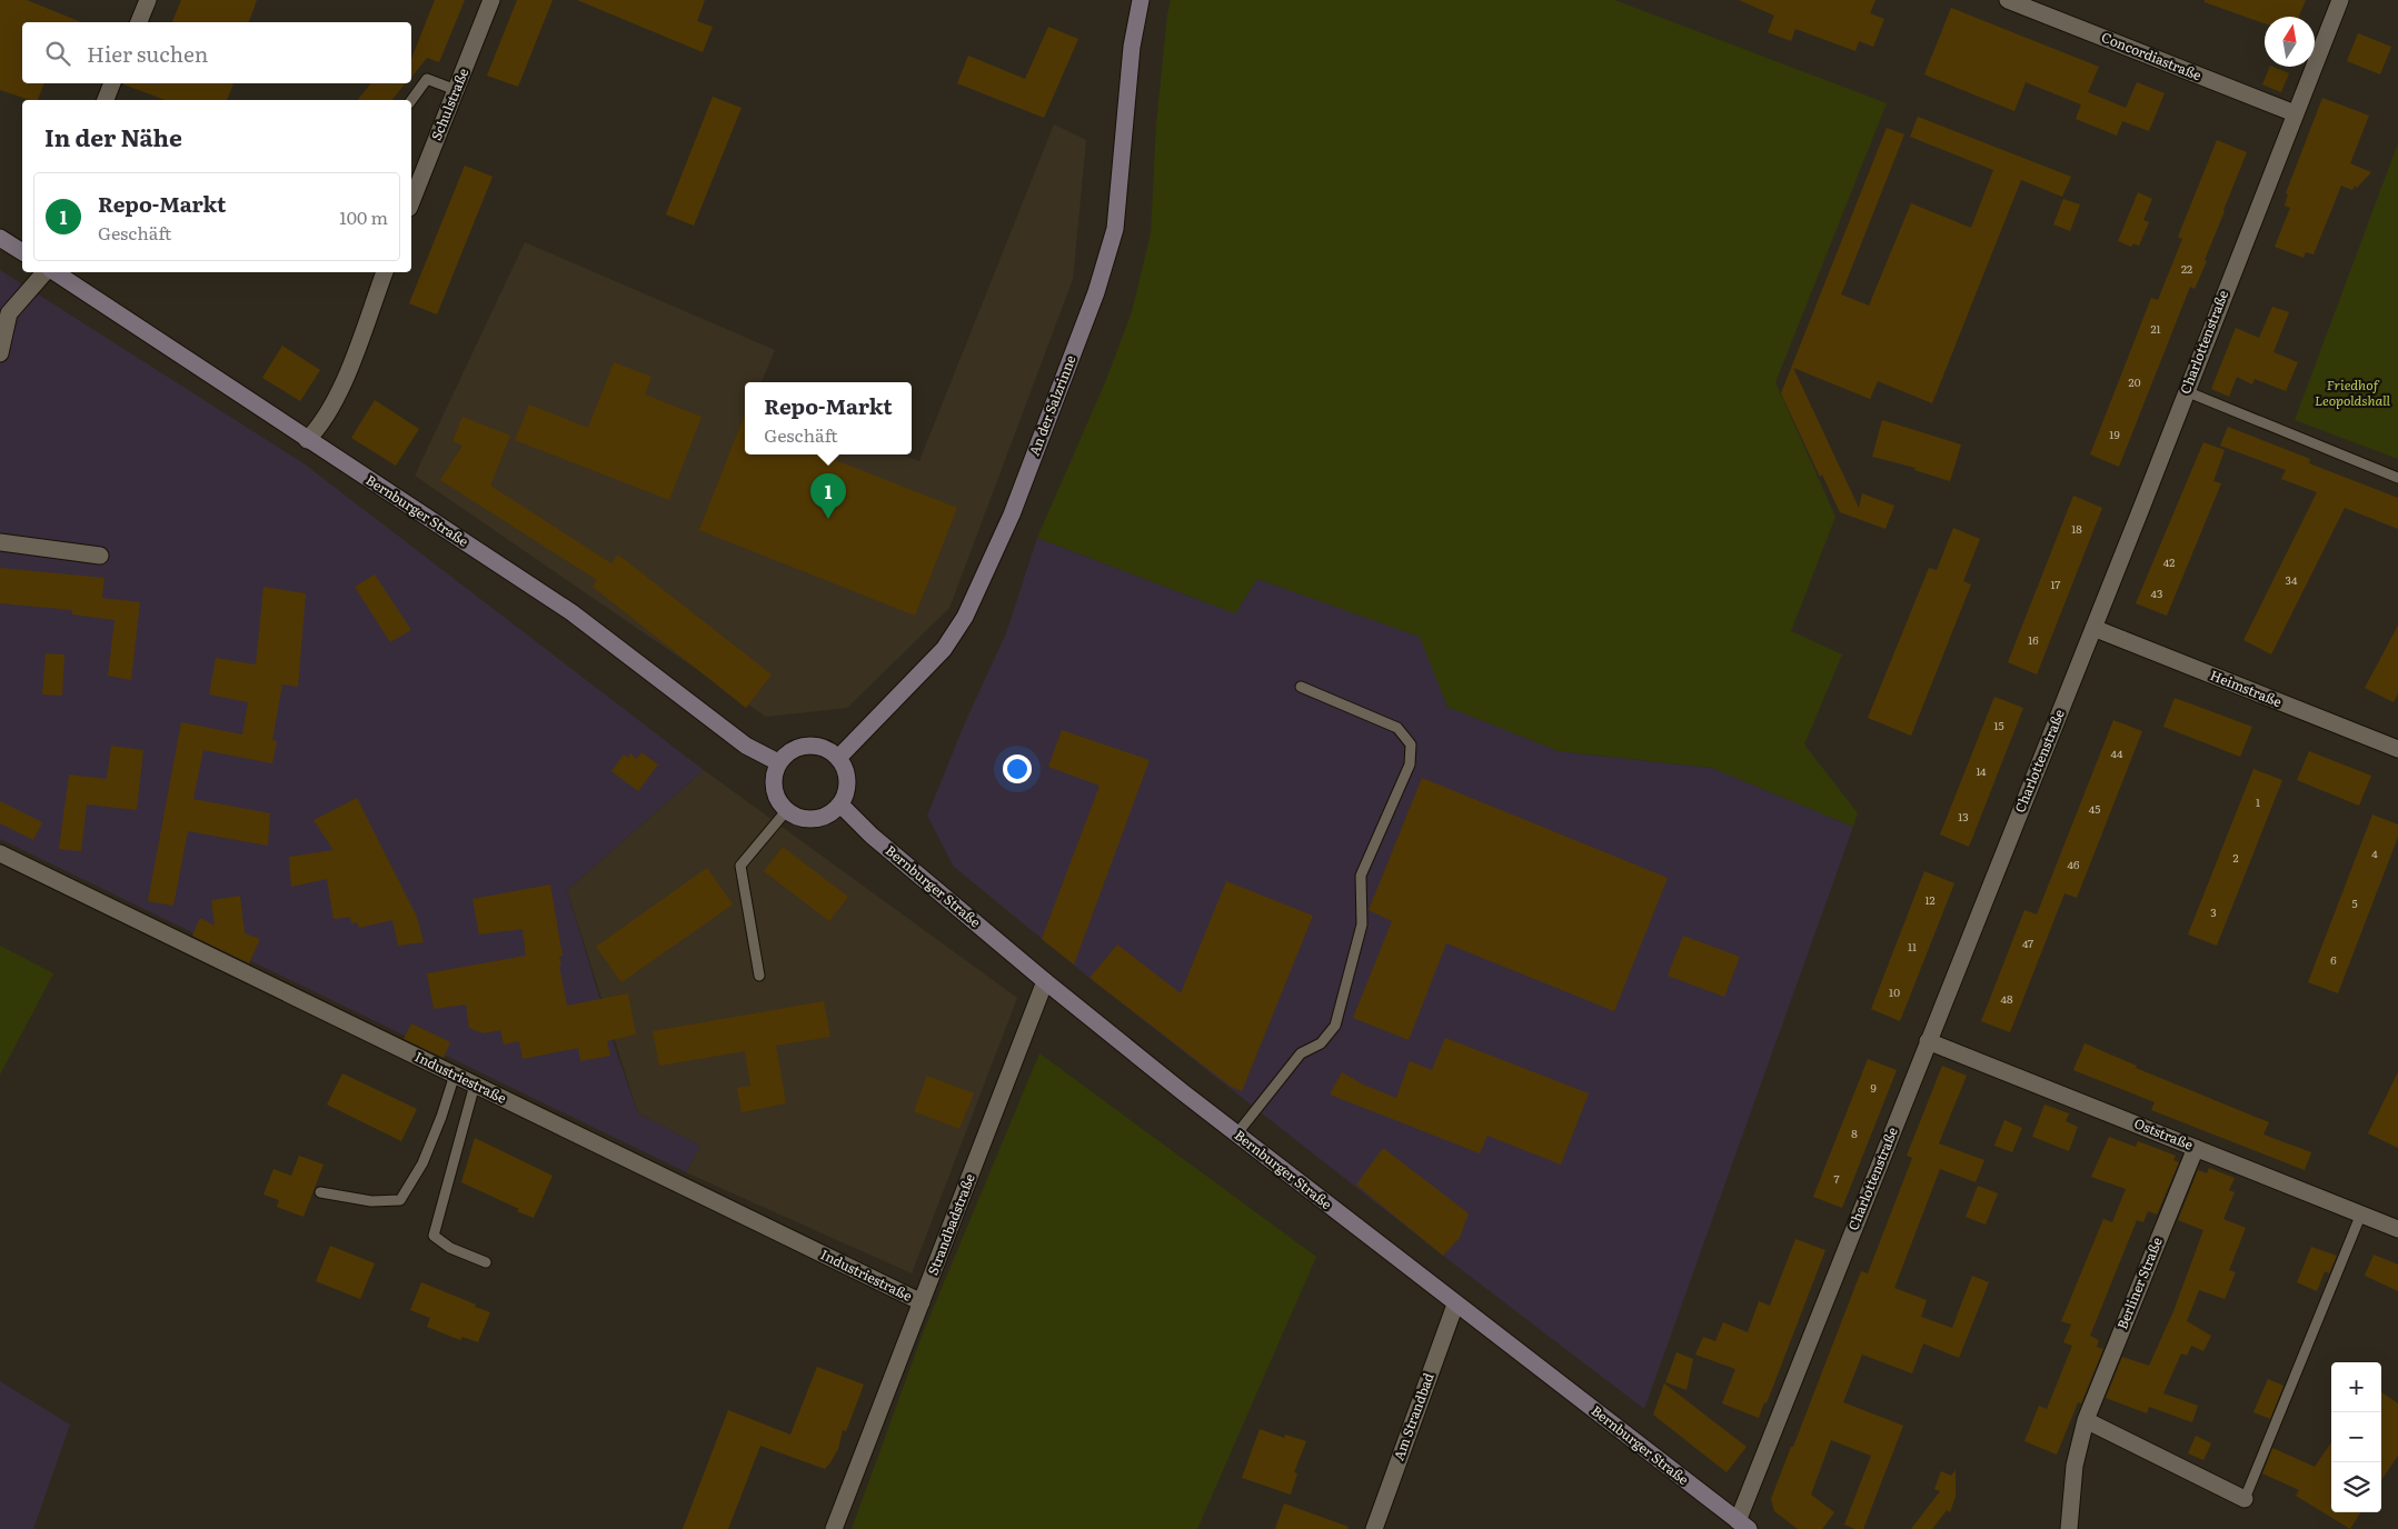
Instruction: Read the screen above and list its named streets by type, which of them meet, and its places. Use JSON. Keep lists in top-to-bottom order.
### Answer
{
  "streets": {
    "main road": ["An der Salzrinne", "Bernburger Straße"],
    "street": [
      "Concordiastraße",
      "Schulstraße",
      "Charlottenstraße",
      "Heimstraße",
      "Industriestraße",
      "Oststraße",
      "Strandbadstraße",
      "Berliner Straße",
      "Am Strandbad"
    ]
  },
  "crossings": [
    ["Concordiastraße", "Charlottenstraße"],
    ["Charlottenstraße", "Bernburger Straße"],
    ["Charlottenstraße", "Heimstraße"],
    ["Charlottenstraße", "Oststraße"],
    ["An der Salzrinne", "Bernburger Straße"],
    ["Bernburger Straße", "Strandbadstraße"],
    ["Bernburger Straße", "Am Strandbad"],
    ["Industriestraße", "Strandbadstraße"],
    ["Oststraße", "Berliner Straße"]
  ],
  "parks": ["Friedhof Leopoldshall"],
  "house_numbers": [
    "22",
    "21",
    "20",
    "19",
    "18",
    "42",
    "34",
    "17",
    "43",
    "16",
    "15",
    "44",
    "14",
    "1",
    "45",
    "13",
    "4",
    "2",
    "46",
    "12",
    "5",
    "3",
    "47",
    "11",
    "6",
    "10",
    "48",
    "9",
    "8",
    "7"
  ],
  "north": "top",
  "page": {
    "search": "Hier suchen",
    "heading": "In der Nähe",
    "list": [
      {
        "mark": "1",
        "name": "Repo-Markt",
        "note": "Geschäft",
        "value": "100 m"
      }
    ],
    "popup": ["Repo-Markt", "Geschäft"],
    "pins": "1",
    "map_buttons": ["+", "−"]
  }
}
